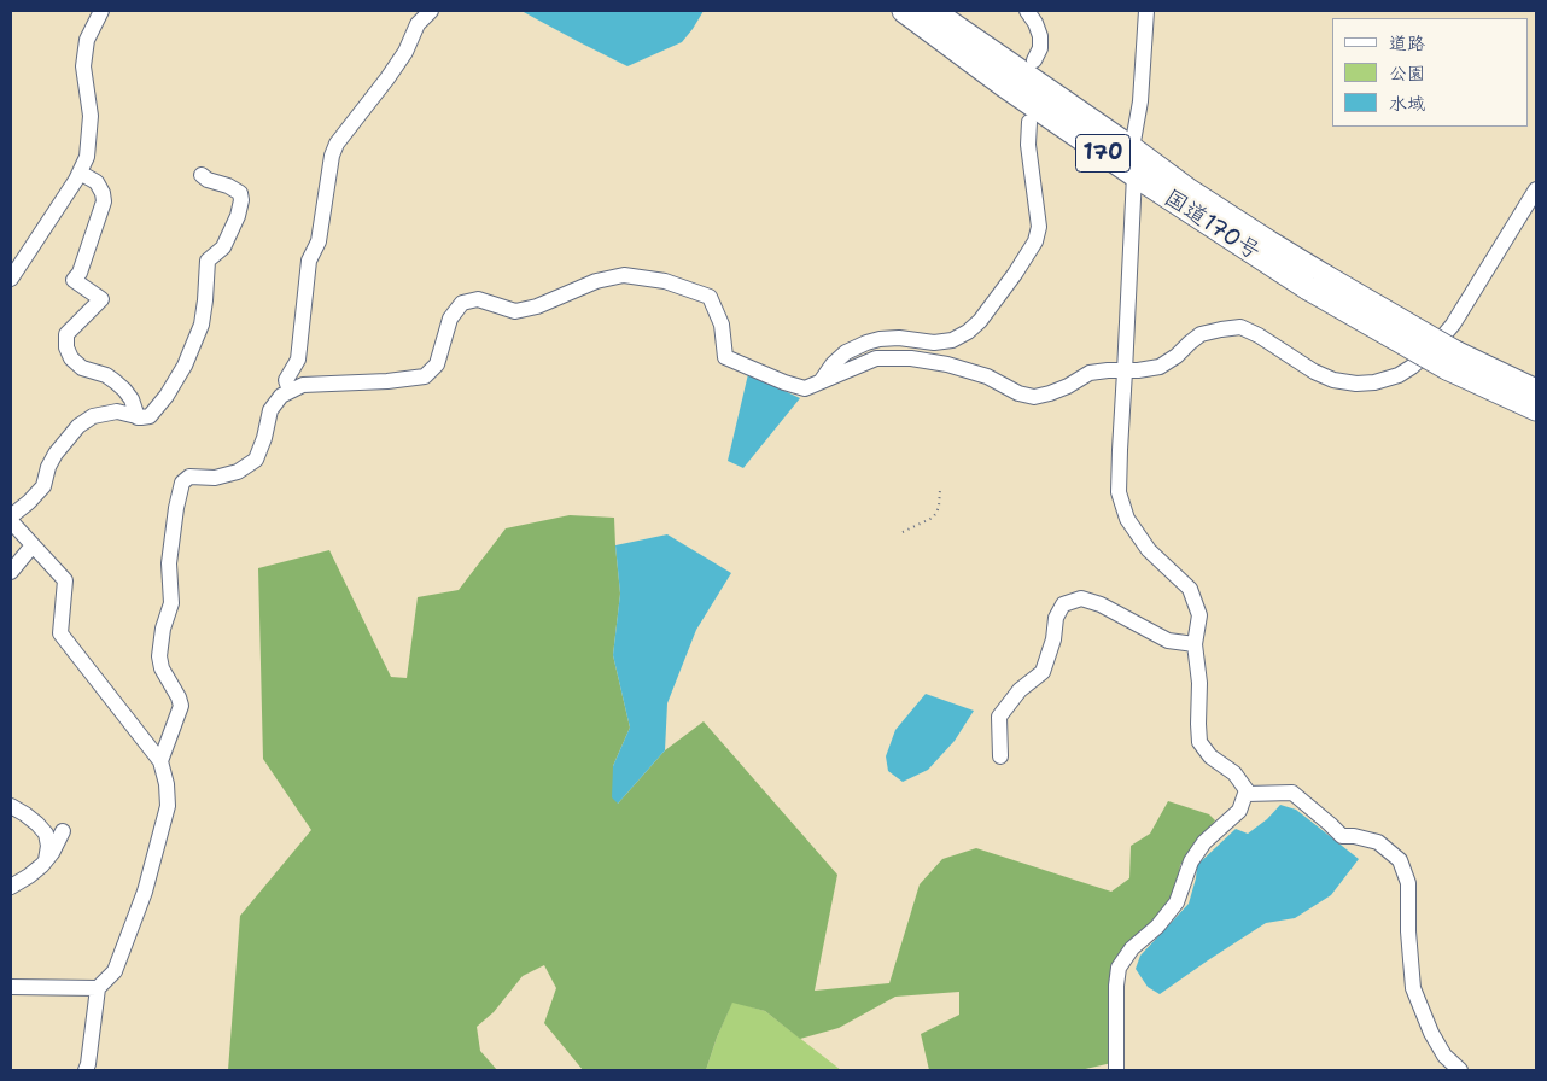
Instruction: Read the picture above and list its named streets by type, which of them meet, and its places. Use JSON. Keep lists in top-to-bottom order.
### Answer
{
  "streets": {
    "highway": ["170", "国道170号"]
  },
  "legend": ["道路", "公園", "水域"]
}
